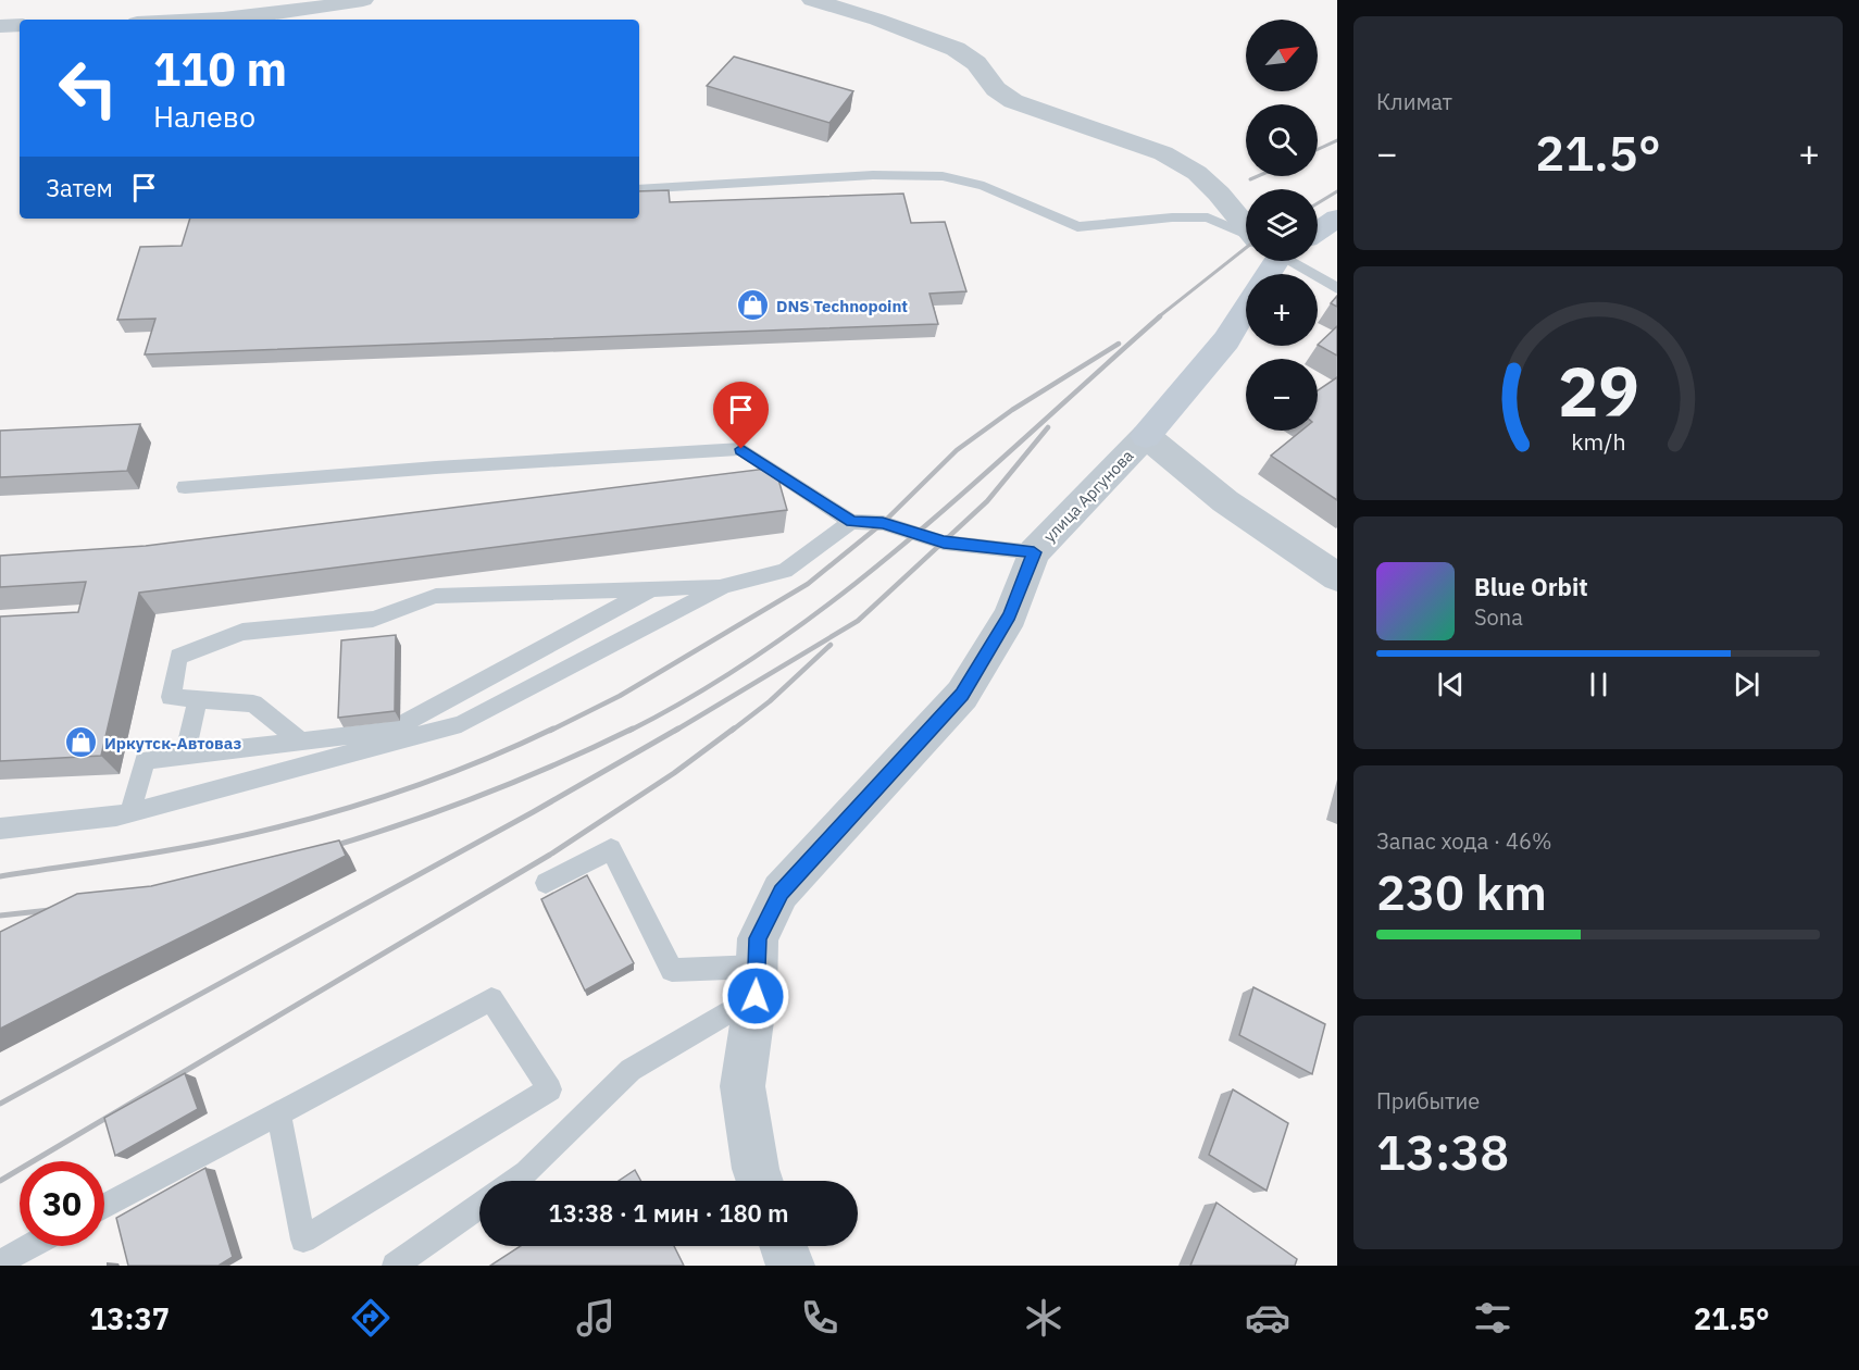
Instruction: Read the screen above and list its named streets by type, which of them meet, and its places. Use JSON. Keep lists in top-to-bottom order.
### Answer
{
  "streets": {
    "street": ["улица Аргунова"]
  },
  "places": {
    "shop": ["DNS Technopoint", "Иркутск-Автоваз"]
  },
  "north": "top right",
  "page": {
    "tile": [
      "Климат",
      ["Запас хода · 46%", "230 km"],
      ["Прибытие", "13:38"]
    ],
    "map_buttons": ["+", "−"],
    "turn": ["110 m", "Налево"],
    "heat": ["−", "21.5°", "+"],
    "then": "Затем",
    "song": ["Blue Orbit", "Sona"],
    "limit": "30",
    "trip": "13:38 · 1 мин · 180 m",
    "tabs": ["13:37", "21.5°"],
    "gauge": ["29", "km/h"]
  }
}
